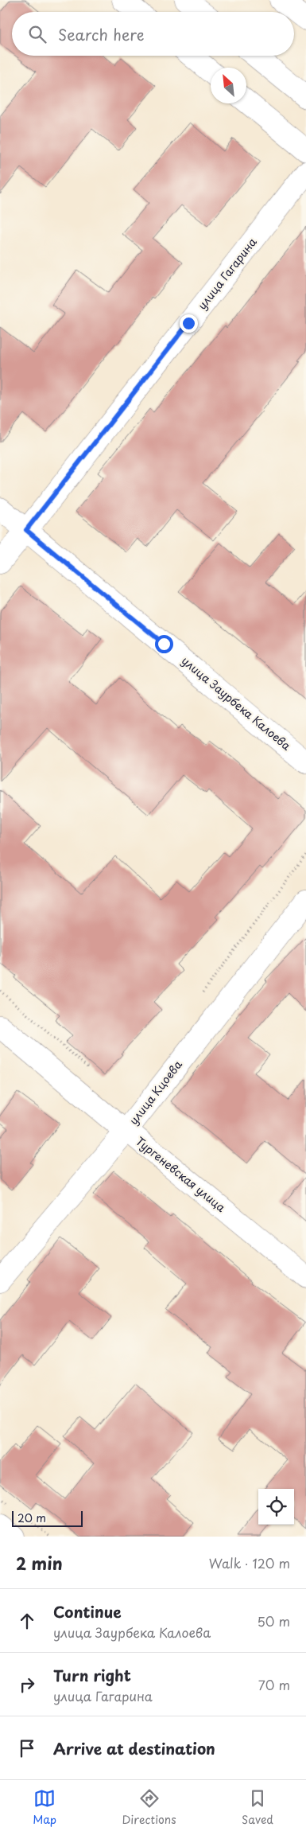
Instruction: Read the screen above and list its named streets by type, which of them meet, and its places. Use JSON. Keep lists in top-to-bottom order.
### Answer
{
  "streets": {
    "street": [
      "улица Гагарина",
      "улица Заурбека Калоева",
      "улица Кцоева",
      "Тургеневская улица"
    ]
  },
  "crossings": [
    ["улица Гагарина", "улица Заурбека Калоева"],
    ["улица Кцоева", "Тургеневская улица"]
  ],
  "scale_bar": "20 m",
  "north": "top left",
  "page": {
    "search": "Search here",
    "scale": "20 m",
    "heading": ["2 min", "Walk · 120 m"],
    "list": [
      ["Continue", "улица Заурбека Калоева", "50 m"],
      ["Turn right", "улица Гагарина", "70 m"],
      "Arrive at destination"
    ],
    "nav": ["Map", "Directions", "Saved"]
  }
}
